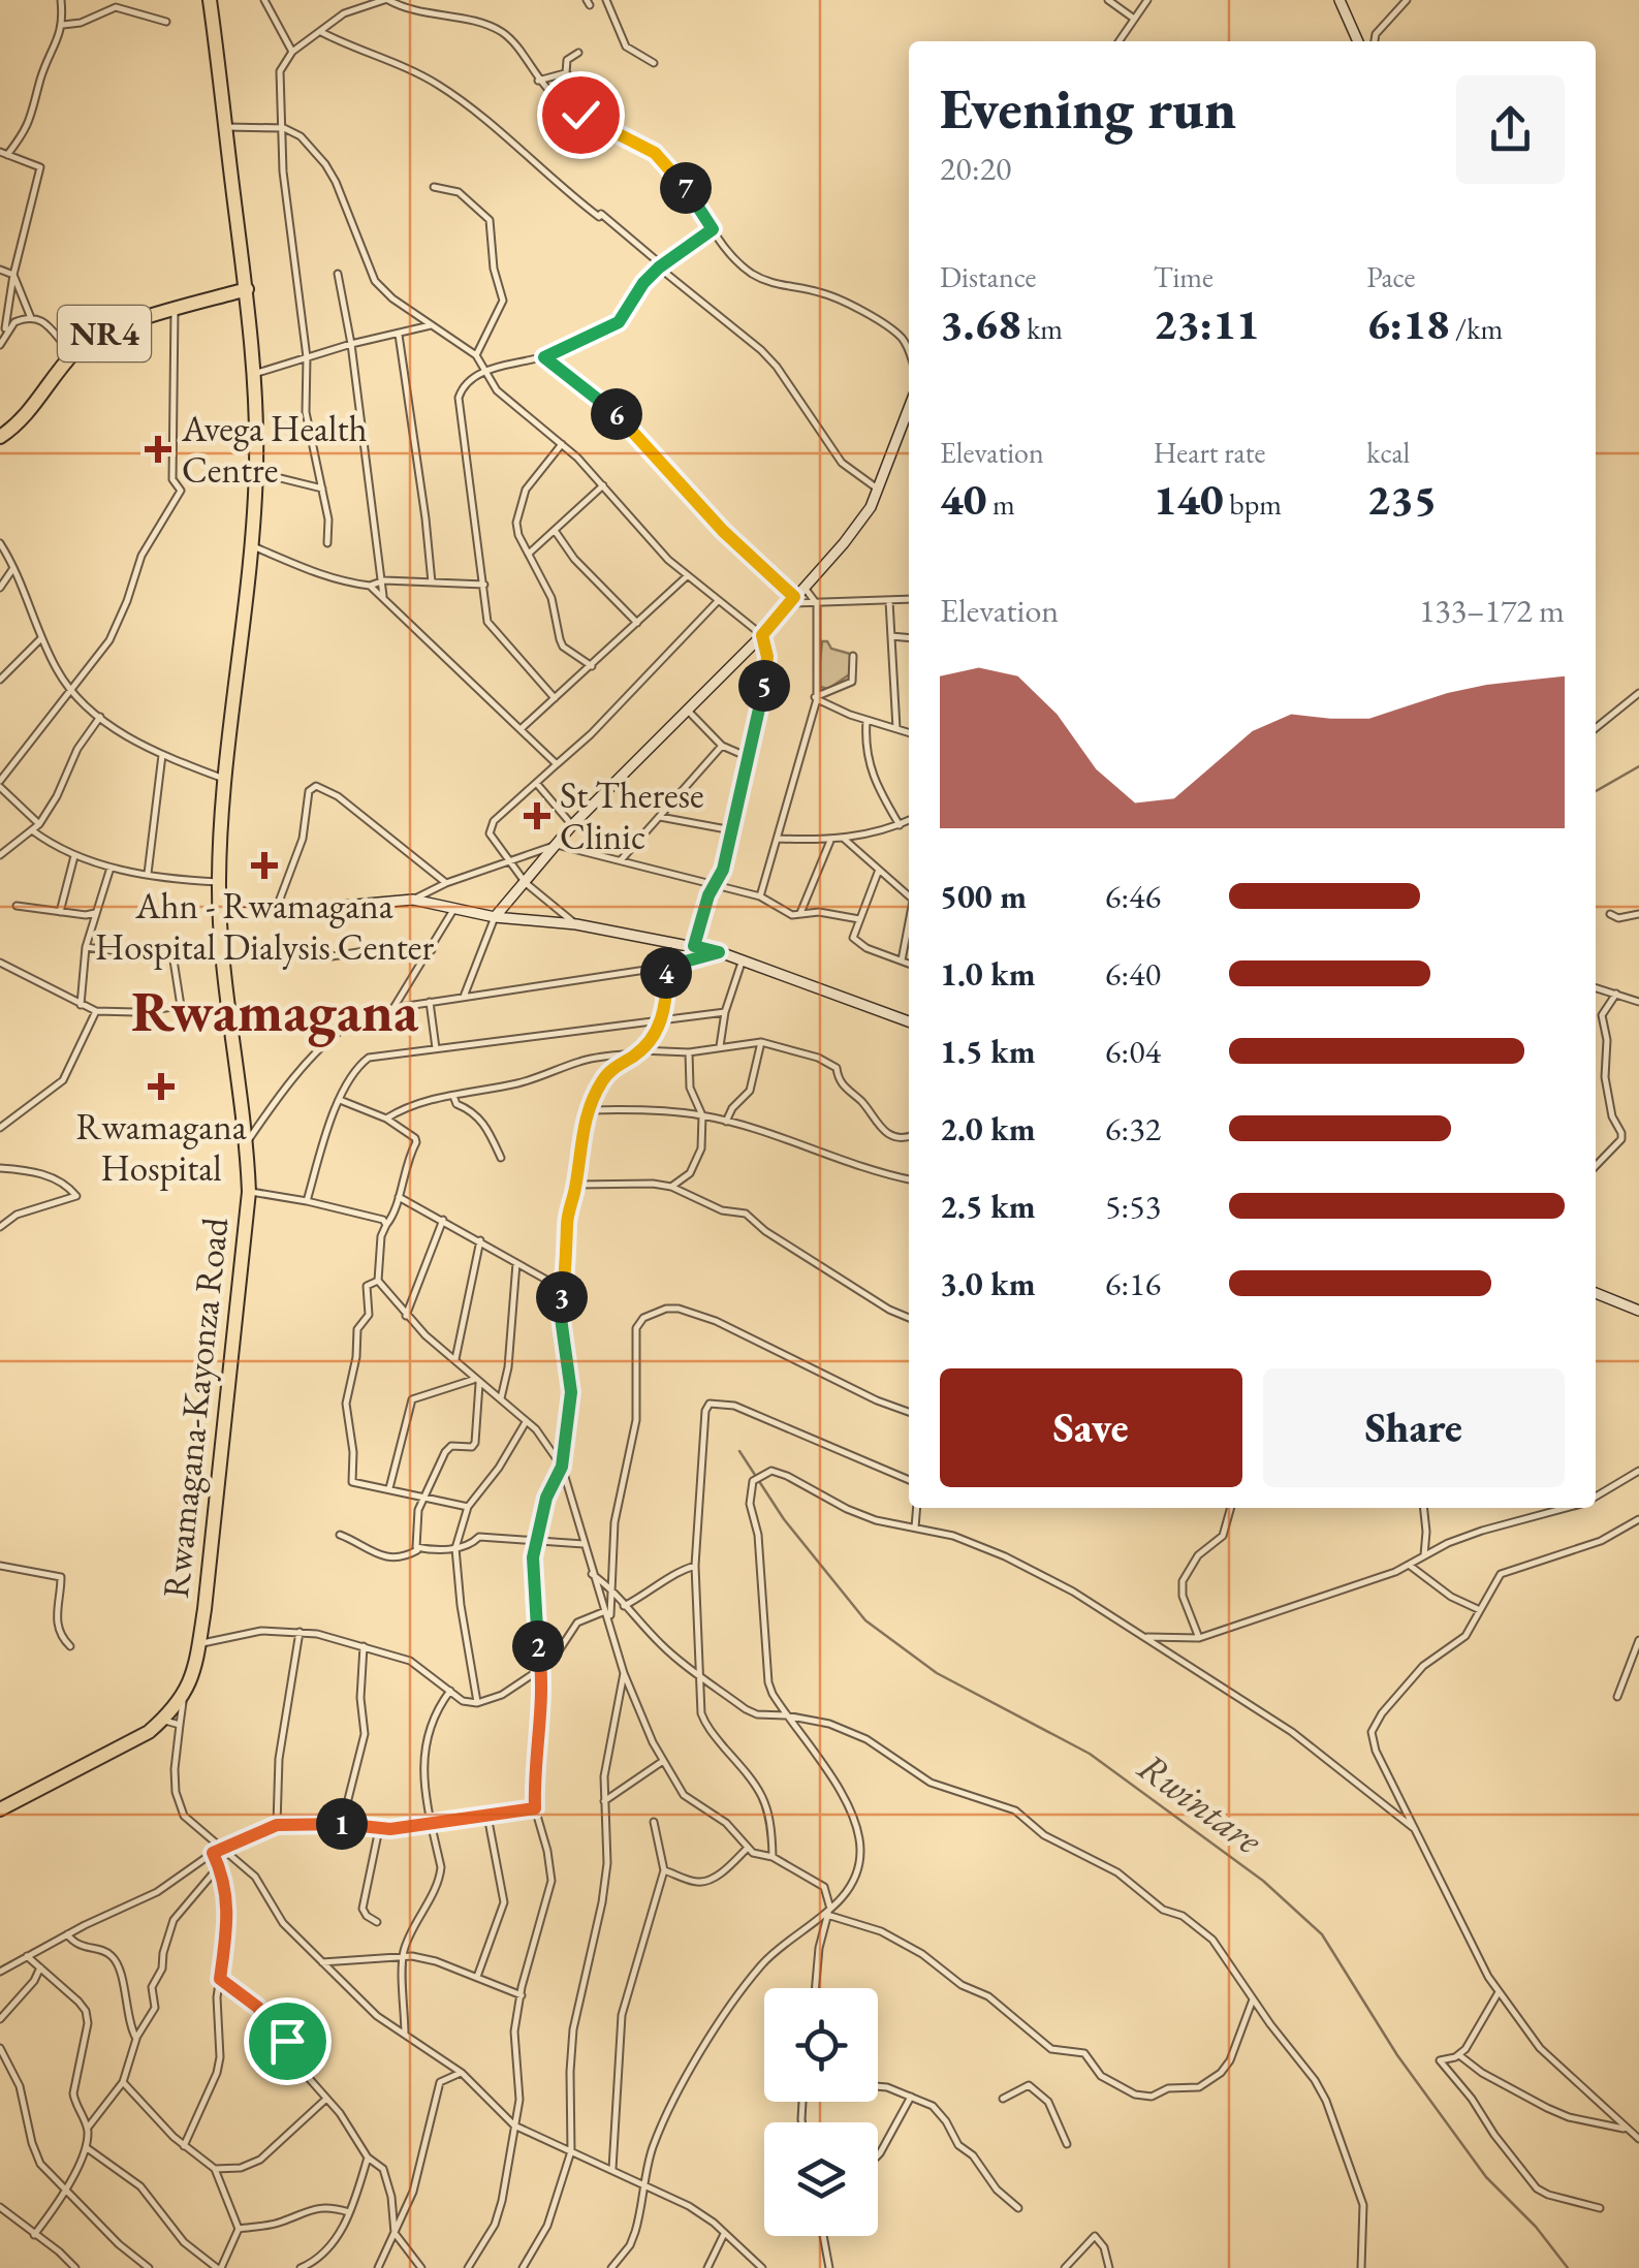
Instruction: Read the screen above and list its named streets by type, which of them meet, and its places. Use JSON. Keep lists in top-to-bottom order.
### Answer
{
  "streets": {
    "highway": ["NR4", "Rwamagana-Kayonza Road"]
  },
  "crossings": [
    ["NR4", "Rwamagana-Kayonza Road"]
  ],
  "districts": ["Rwamagana"],
  "water": ["Rwintare"],
  "places": {
    "health": [
      "Avega Health Centre",
      "St Therese Clinic",
      "Ahn - Rwamagana Hospital Dialysis Center",
      "Rwamagana Hospital"
    ]
  },
  "page": {
    "heading": ["Evening run", "20:20"],
    "pins": [
      "7",
      "6",
      "5",
      "4",
      "3",
      "2",
      "1"
    ],
    "stats": [
      ["Distance", "3.68 km"],
      ["Time", "23:11"],
      ["Pace", "6:18 /km"],
      ["Elevation", "40 m"],
      ["Heart rate", "140 bpm"],
      ["kcal", "235"]
    ],
    "chart": ["Elevation", "133–172 m"],
    "list": [
      {
        "name": "500 m",
        "note": "6:46"
      },
      {
        "name": "1.0 km",
        "note": "6:40"
      },
      {
        "name": "1.5 km",
        "note": "6:04"
      },
      {
        "name": "2.0 km",
        "note": "6:32"
      },
      {
        "name": "2.5 km",
        "note": "5:53"
      },
      {
        "name": "3.0 km",
        "note": "6:16"
      }
    ],
    "buttons": ["Save", "Share"]
  }
}
